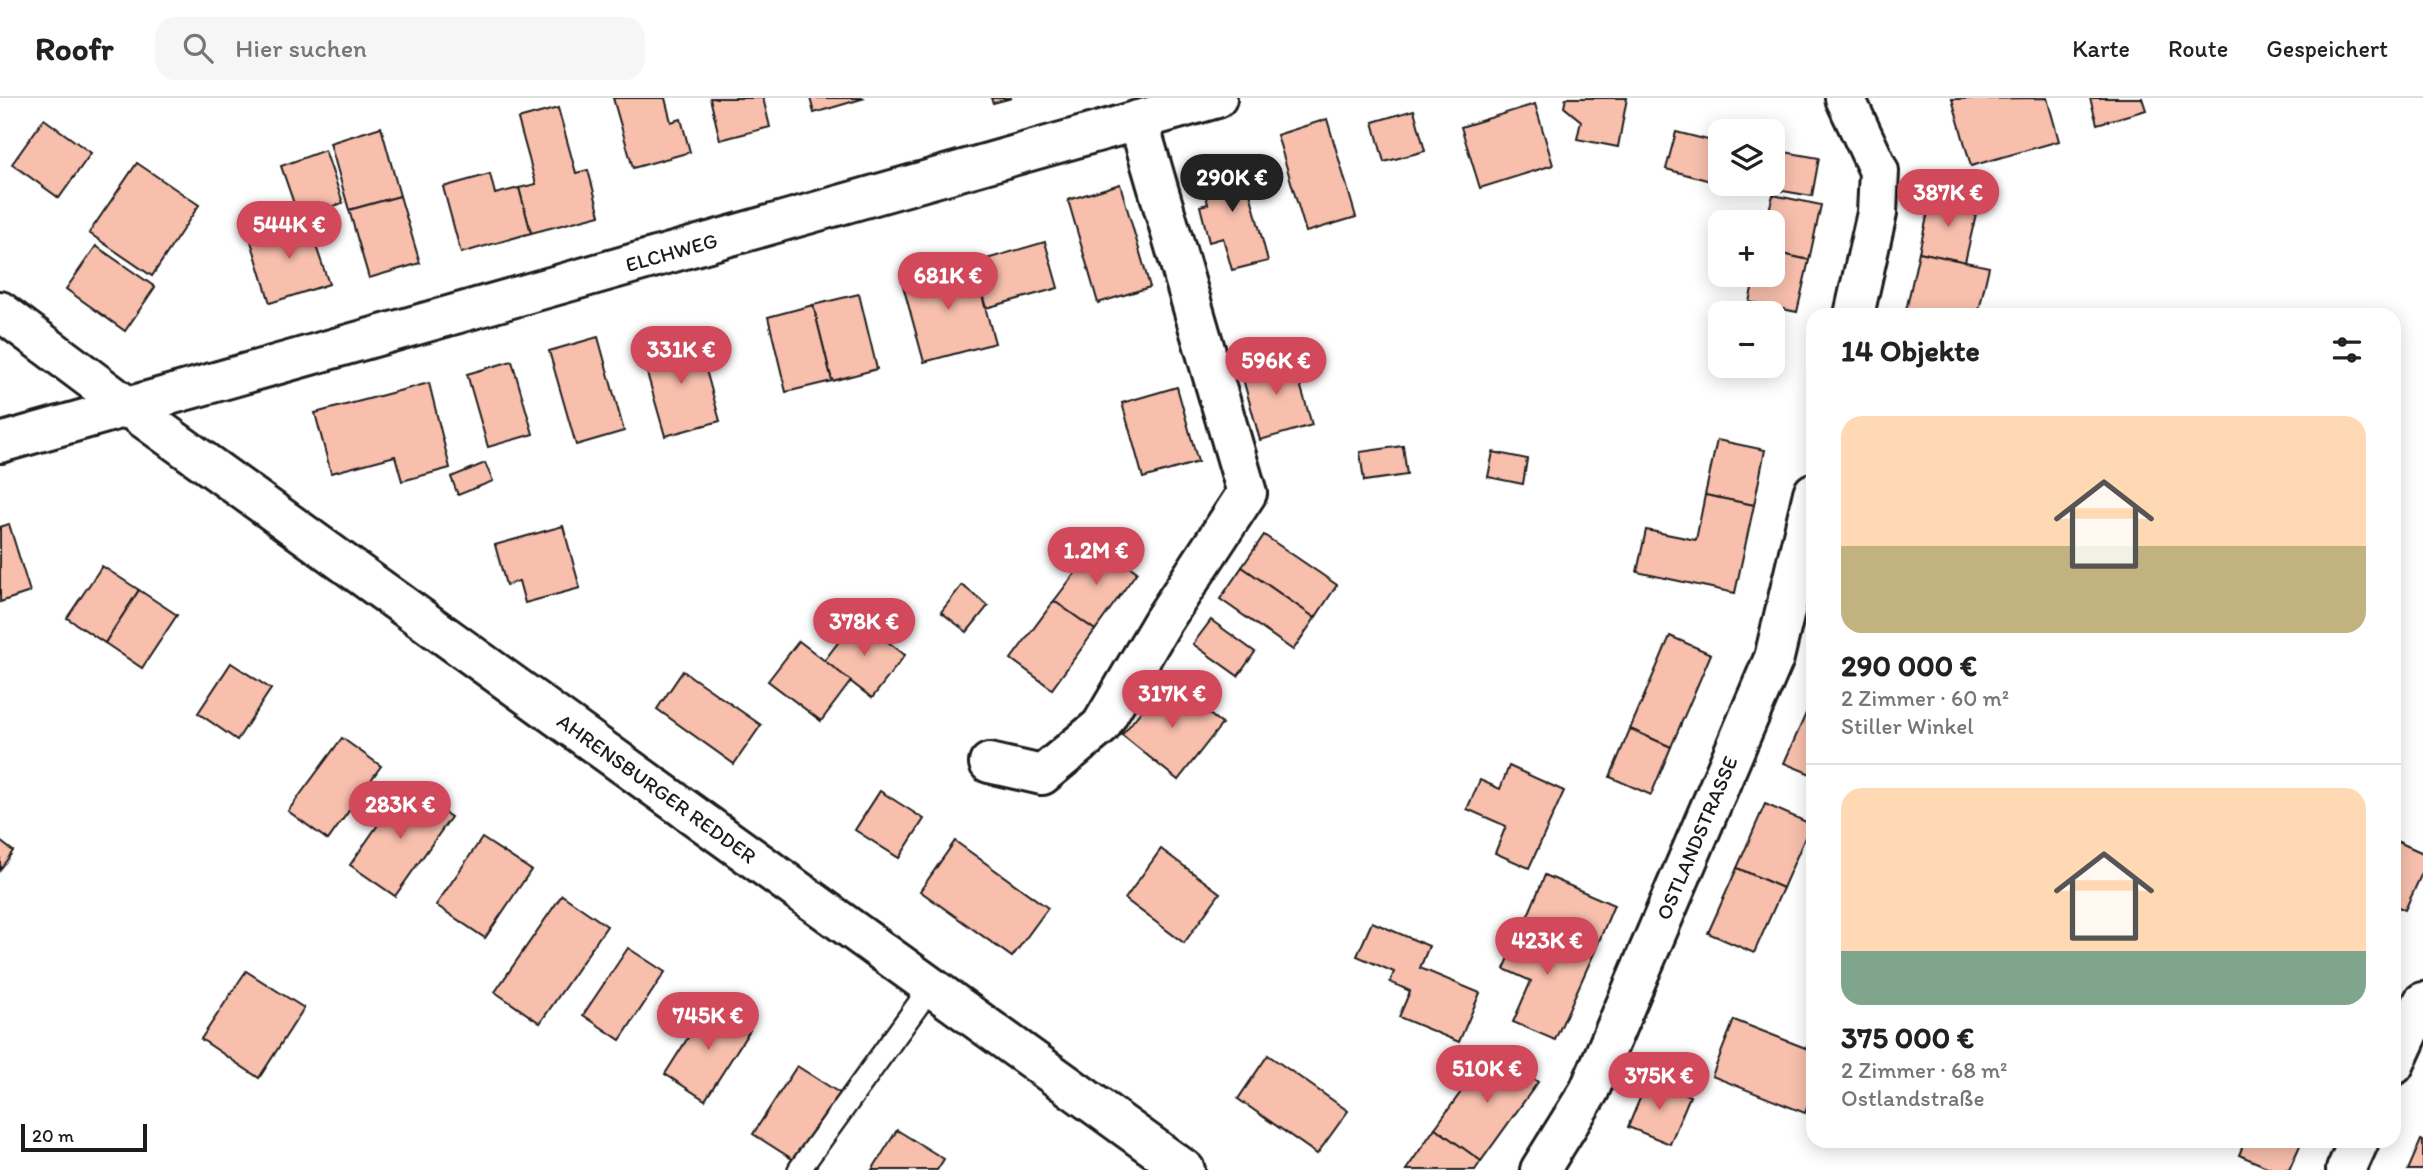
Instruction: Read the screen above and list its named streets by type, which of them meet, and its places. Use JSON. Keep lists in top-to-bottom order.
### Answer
{
  "streets": {
    "street": ["ELCHWEG", "AHRENSBURGER REDDER", "OSTLANDSTRASSE"]
  },
  "crossings": [
    ["ELCHWEG", "AHRENSBURGER REDDER"]
  ],
  "scale_bar": "20 m",
  "page": {
    "header": "Roofr",
    "search": "Hier suchen",
    "nav": ["Karte", "Route", "Gespeichert"],
    "map_buttons": ["+", "−"],
    "price": [
      "290K €",
      "387K €",
      "544K €",
      "681K €",
      "331K €",
      "596K €",
      "1.2M €",
      "378K €",
      "317K €",
      "283K €",
      "423K €",
      "745K €",
      "510K €",
      "375K €"
    ],
    "heading": "14 Objekte",
    "list": [
      {
        "name": "290 000 €",
        "note": "2 Zimmer · 60 m² · Stiller Winkel"
      },
      {
        "name": "375 000 €",
        "note": "2 Zimmer · 68 m² · Ostlandstraße"
      }
    ],
    "scale": "20 m"
  }
}
